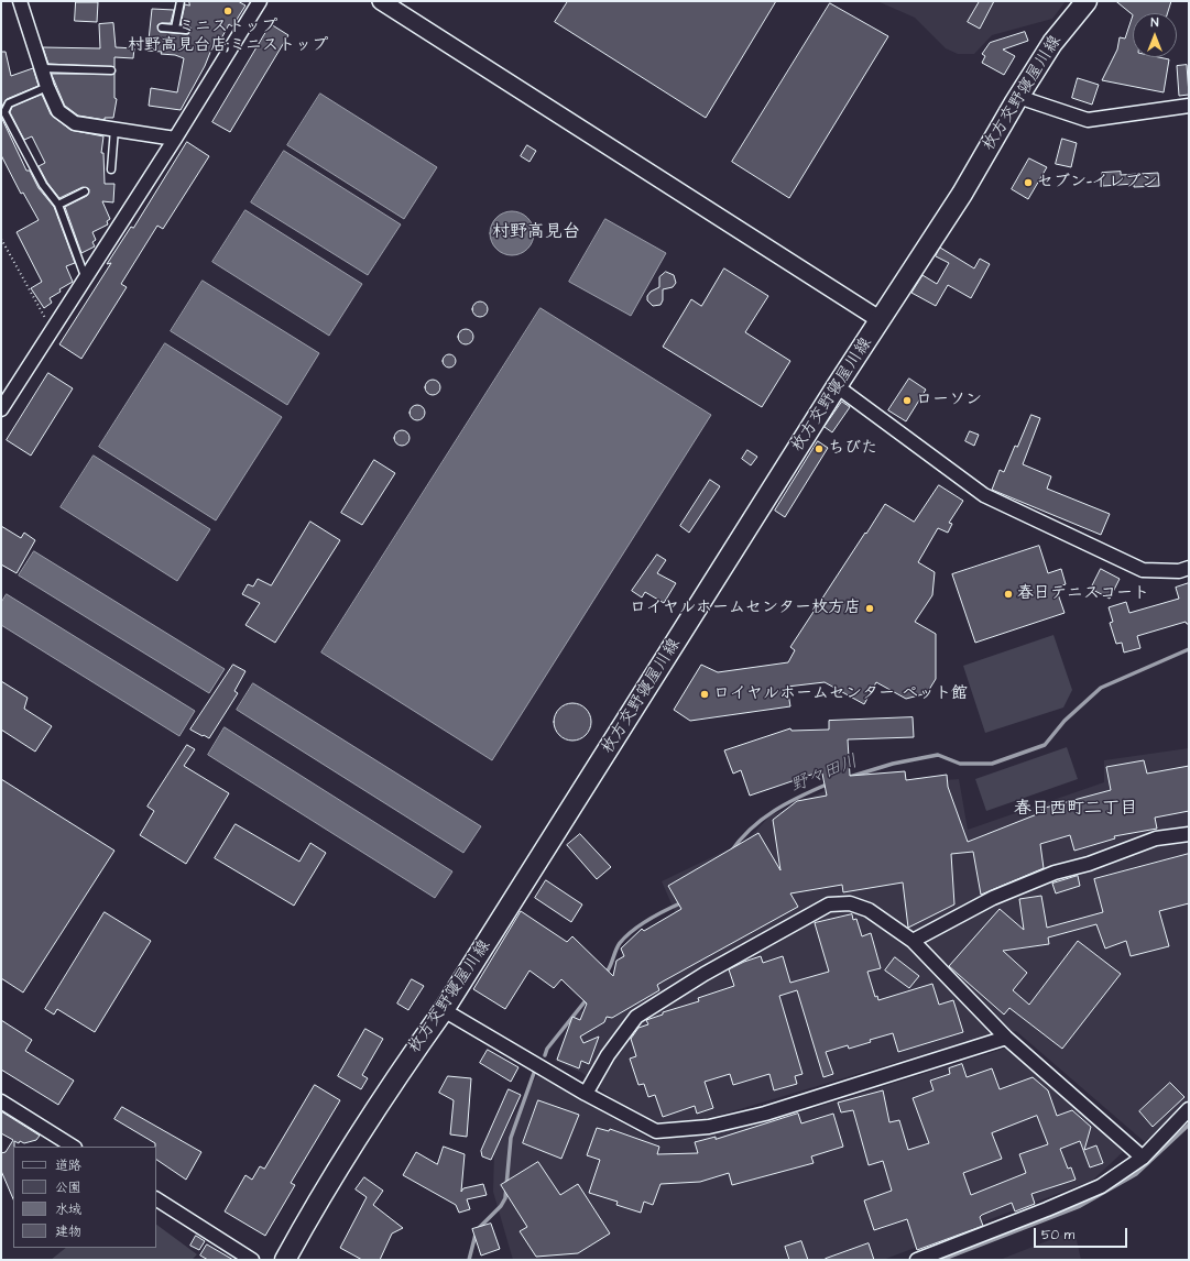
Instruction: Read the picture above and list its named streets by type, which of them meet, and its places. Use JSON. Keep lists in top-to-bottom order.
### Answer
{
  "streets": {
    "main road": ["枚方交野寝屋川線"]
  },
  "districts": ["村野高見台", "春日西町二丁目"],
  "water": ["野々田川"],
  "places": [
    "ミニストップ 村野高見台店;ミニストップ",
    "セブン-イレブン",
    "ローソン",
    "ちびた",
    "春日テニスコート",
    "ロイヤルホームセンター枚方店",
    "ロイヤルホームセンター ペット館"
  ],
  "legend": [
    "道路",
    "公園",
    "水域",
    "建物"
  ],
  "scale_bar": "50 m",
  "north": "top"
}
